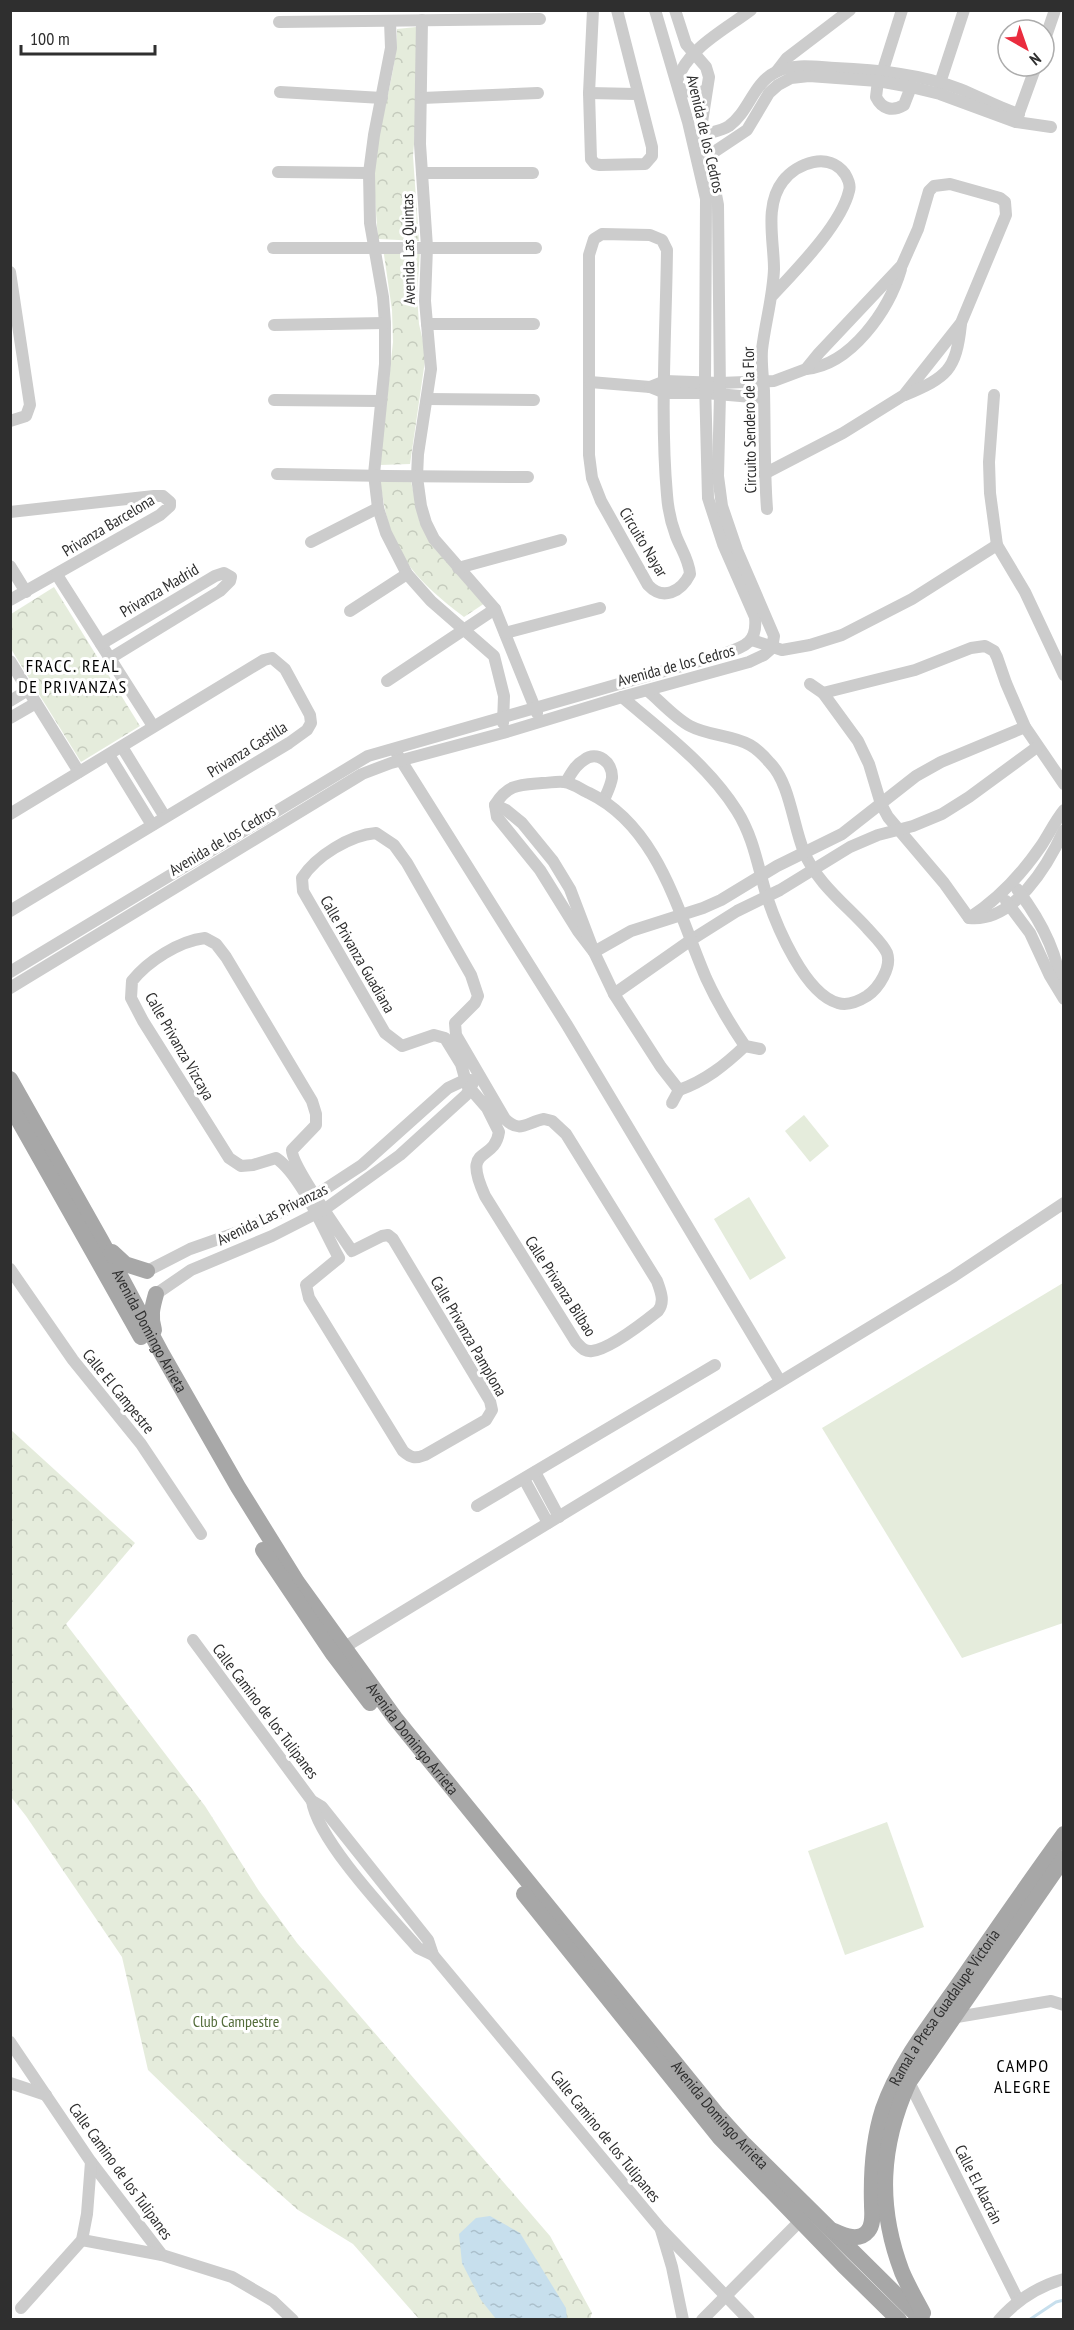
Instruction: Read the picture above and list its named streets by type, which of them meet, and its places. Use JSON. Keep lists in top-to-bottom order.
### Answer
{
  "streets": {
    "main road": ["Avenida Domingo Arrieta", "Ramal a Presa Guadalupe Victoria"],
    "street": [
      "Avenida de los Cedros",
      "Avenida Las Quintas",
      "Circuito Sendero de la Flor",
      "Privanza Barcelona",
      "Circuito Nayar",
      "Privanza Madrid",
      "Privanza Castilla",
      "Calle Privanza Guadiana",
      "Calle Privanza Vizcaya",
      "Avenida Las Privanzas",
      "Calle Privanza Bilbao",
      "Calle Privanza Pamplona",
      "Calle El Campestre",
      "Calle Camino de los Tulipanes",
      "Calle El Alacrán"
    ]
  },
  "crossings": [
    ["Avenida de los Cedros", "Avenida Las Quintas"],
    ["Calle Privanza Guadiana", "Avenida Las Privanzas"],
    ["Calle Privanza Guadiana", "Calle Privanza Bilbao"],
    ["Calle Privanza Vizcaya", "Avenida Las Privanzas"],
    ["Calle Privanza Vizcaya", "Calle Privanza Pamplona"],
    ["Avenida Las Privanzas", "Calle Privanza Bilbao"],
    ["Avenida Las Privanzas", "Calle Privanza Pamplona"],
    ["Ramal a Presa Guadalupe Victoria", "Calle El Alacrán"]
  ],
  "districts": ["FRACC. REAL DE PRIVANZAS", "CAMPO ALEGRE"],
  "parks": ["Club Campestre"],
  "scale_bar": "100 m",
  "north": "bottom right"
}
